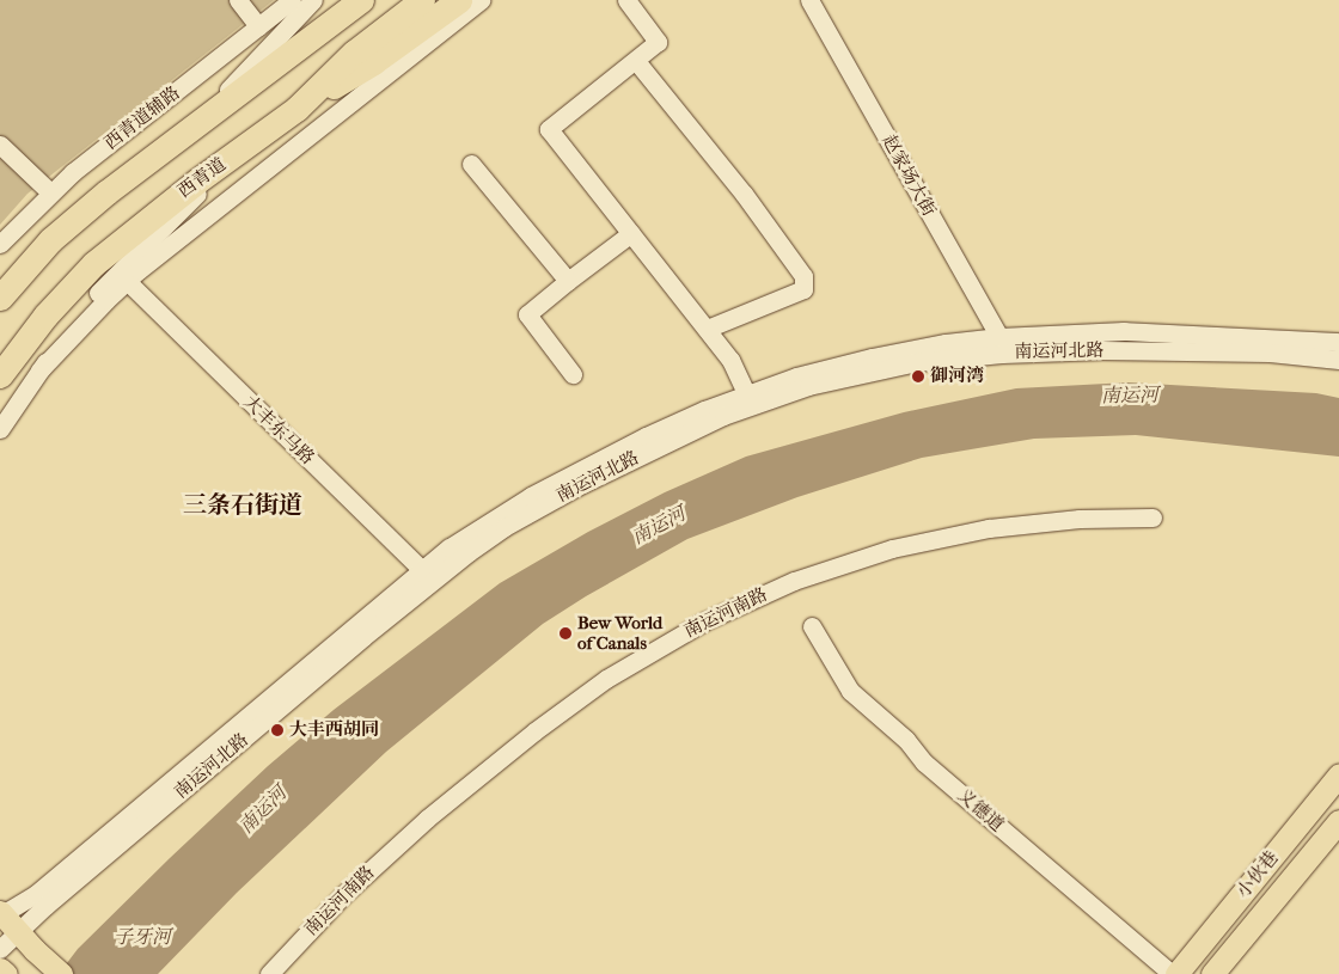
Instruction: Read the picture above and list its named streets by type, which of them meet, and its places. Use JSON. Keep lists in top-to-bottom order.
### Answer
{
  "streets": {
    "highway": ["西青道"],
    "main road": ["小伙巷"],
    "street": [
      "西青道辅路",
      "赵家场大街",
      "南运河北路",
      "大丰东马路",
      "南运河南路",
      "义德道"
    ]
  },
  "crossings": [
    ["赵家场大街", "南运河北路"],
    ["南运河北路", "大丰东马路"],
    ["义德道", "小伙巷"]
  ],
  "districts": ["三条石街道"],
  "water": ["南运河", "子牙河"],
  "places": ["御河湾", "Bew World of Canals", "大丰西胡同"]
}
